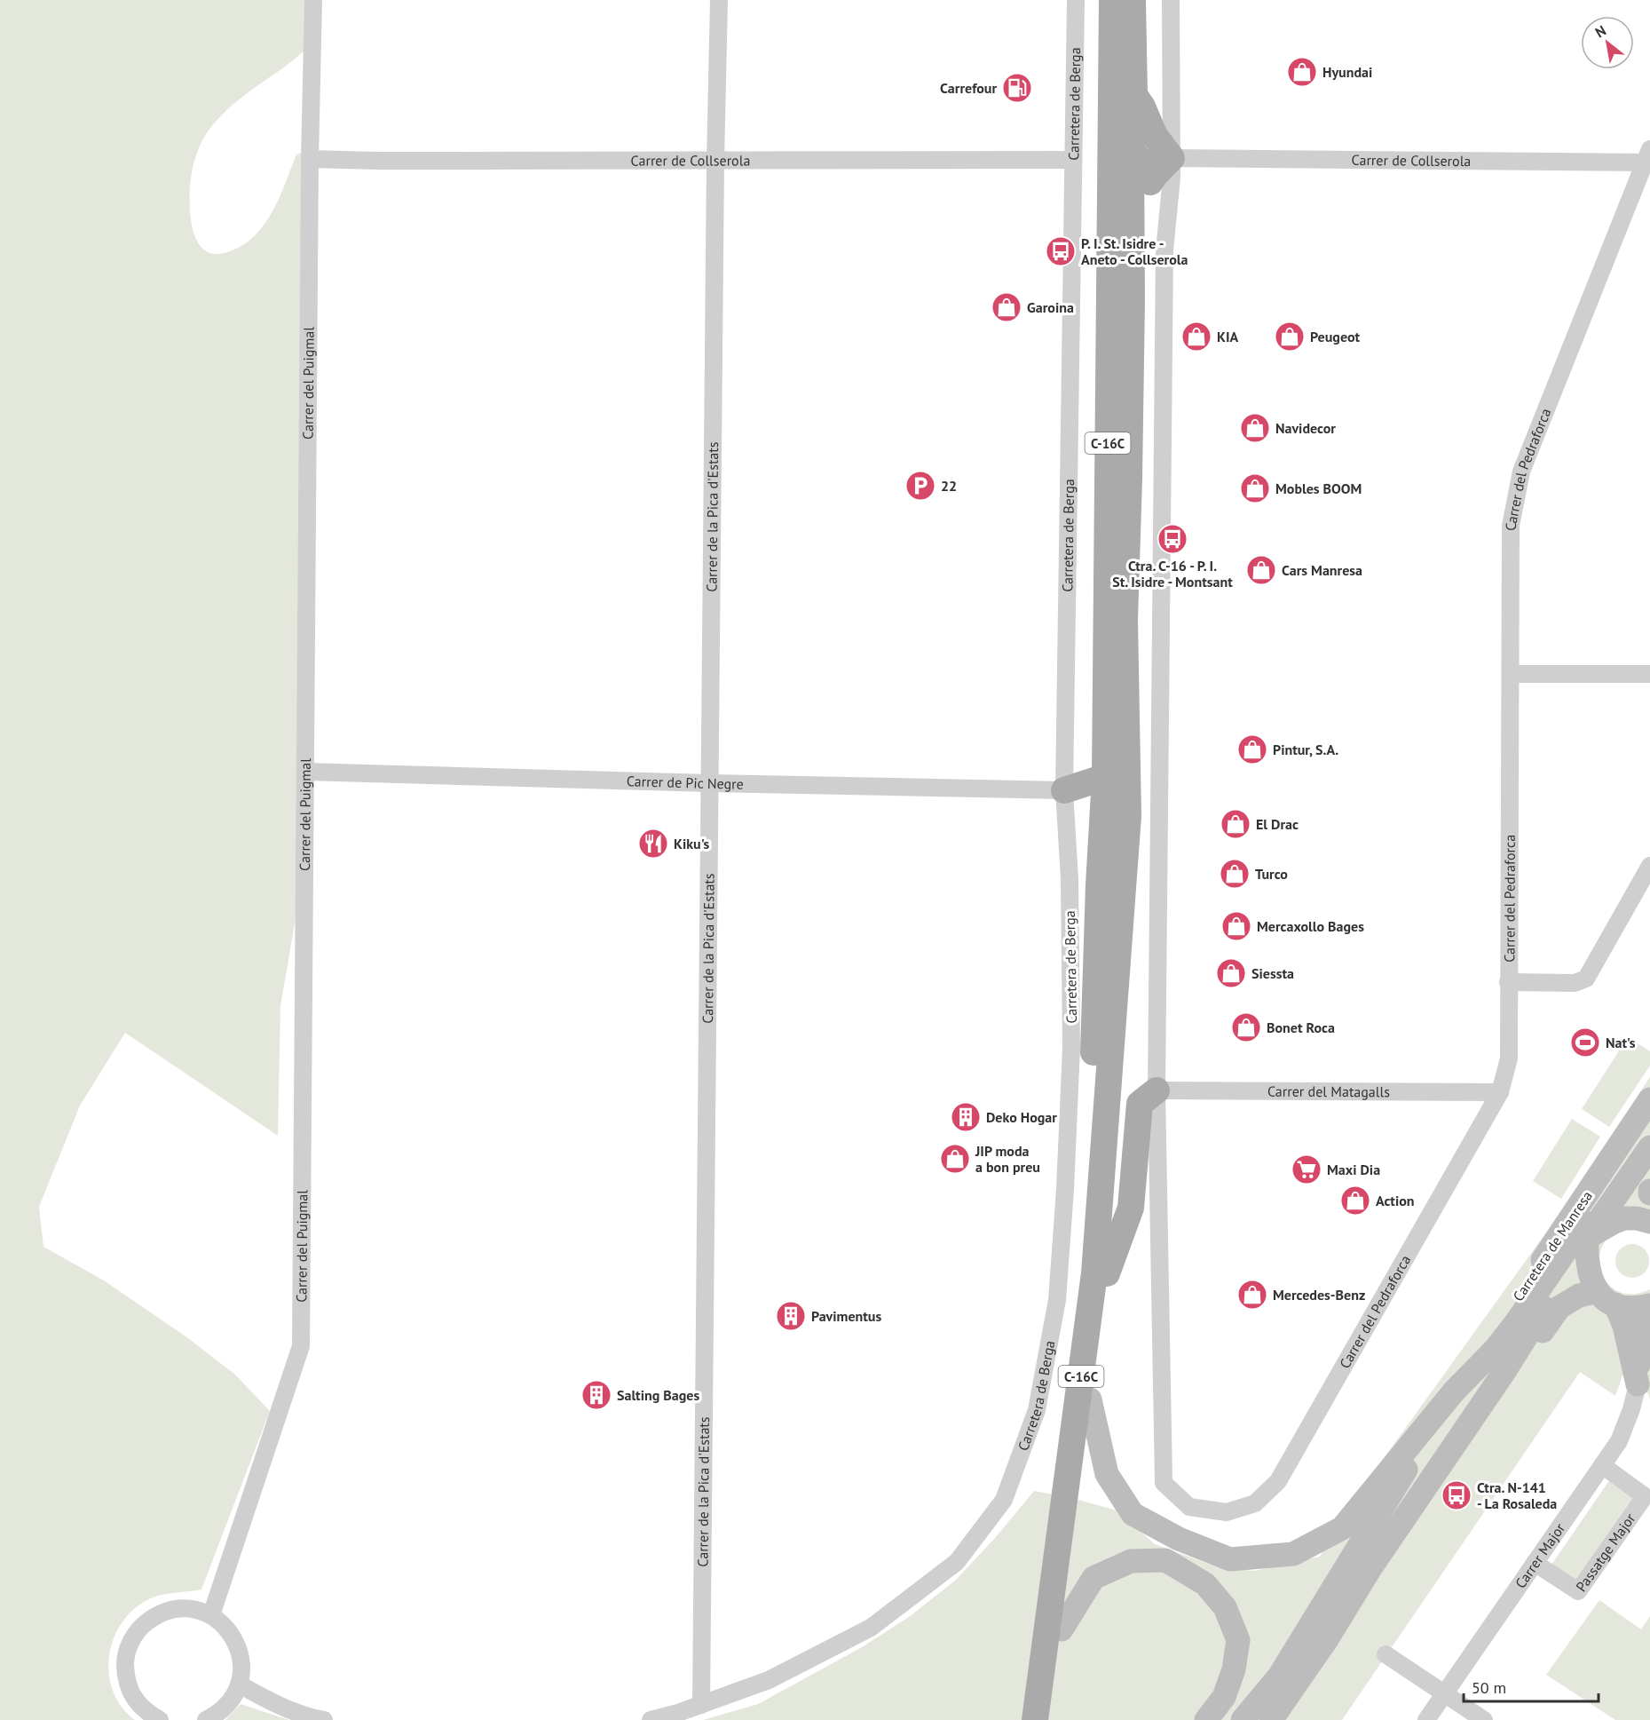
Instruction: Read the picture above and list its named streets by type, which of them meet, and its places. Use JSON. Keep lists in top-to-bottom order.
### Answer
{
  "streets": {
    "main road": ["C-16C", "Carretera de Manresa"],
    "street": [
      "Carretera de Berga",
      "Carrer de Collserola",
      "Carrer del Puigmal",
      "Carrer del Pedraforca",
      "Carrer de la Pica d'Estats",
      "Carrer de Pic Negre",
      "Carrer del Matagalls",
      "Passatge Major",
      "Carrer Major"
    ]
  },
  "crossings": [
    ["Carretera de Berga", "Carrer de Collserola"],
    ["Carretera de Berga", "Carrer de la Pica d'Estats"],
    ["Carretera de Berga", "Carrer de Pic Negre"],
    ["Carrer de Collserola", "Carrer del Puigmal"],
    ["Carrer de Collserola", "Carrer del Pedraforca"],
    ["Carrer de Collserola", "Carrer de la Pica d'Estats"],
    ["Carrer del Puigmal", "Carrer de Pic Negre"],
    ["Carrer del Pedraforca", "Carrer del Matagalls"],
    ["Carrer de la Pica d'Estats", "Carrer de Pic Negre"],
    ["Passatge Major", "Carrer Major"]
  ],
  "places": {
    "shop": [
      "Hyundai",
      "Garoina",
      "KIA",
      "Peugeot",
      "Navidecor",
      "Mobles BOOM",
      "Cars Manresa",
      "Pintur, S.A.",
      "El Drac",
      "Turco",
      "Mercaxollo Bages",
      "Siessta",
      "Bonet Roca",
      "JIP moda a bon preu",
      "Action",
      "Mercedes-Benz"
    ],
    "fuel station": ["Carrefour"],
    "bus stop": ["P. I. St. Isidre - Aneto - Collserola", "Ctra. C-16 - P. I. St. Isidre - Montsant", "Ctra. N-141 - La Rosaleda"],
    "parking": ["22"],
    "restaurant": ["Kiku's"],
    "sports": ["Nat's"],
    "building": ["Deko Hogar", "Pavimentus", "Salting Bages"],
    "supermarket": ["Maxi Dia"]
  },
  "scale_bar": "50 m",
  "north": "top left"
}
